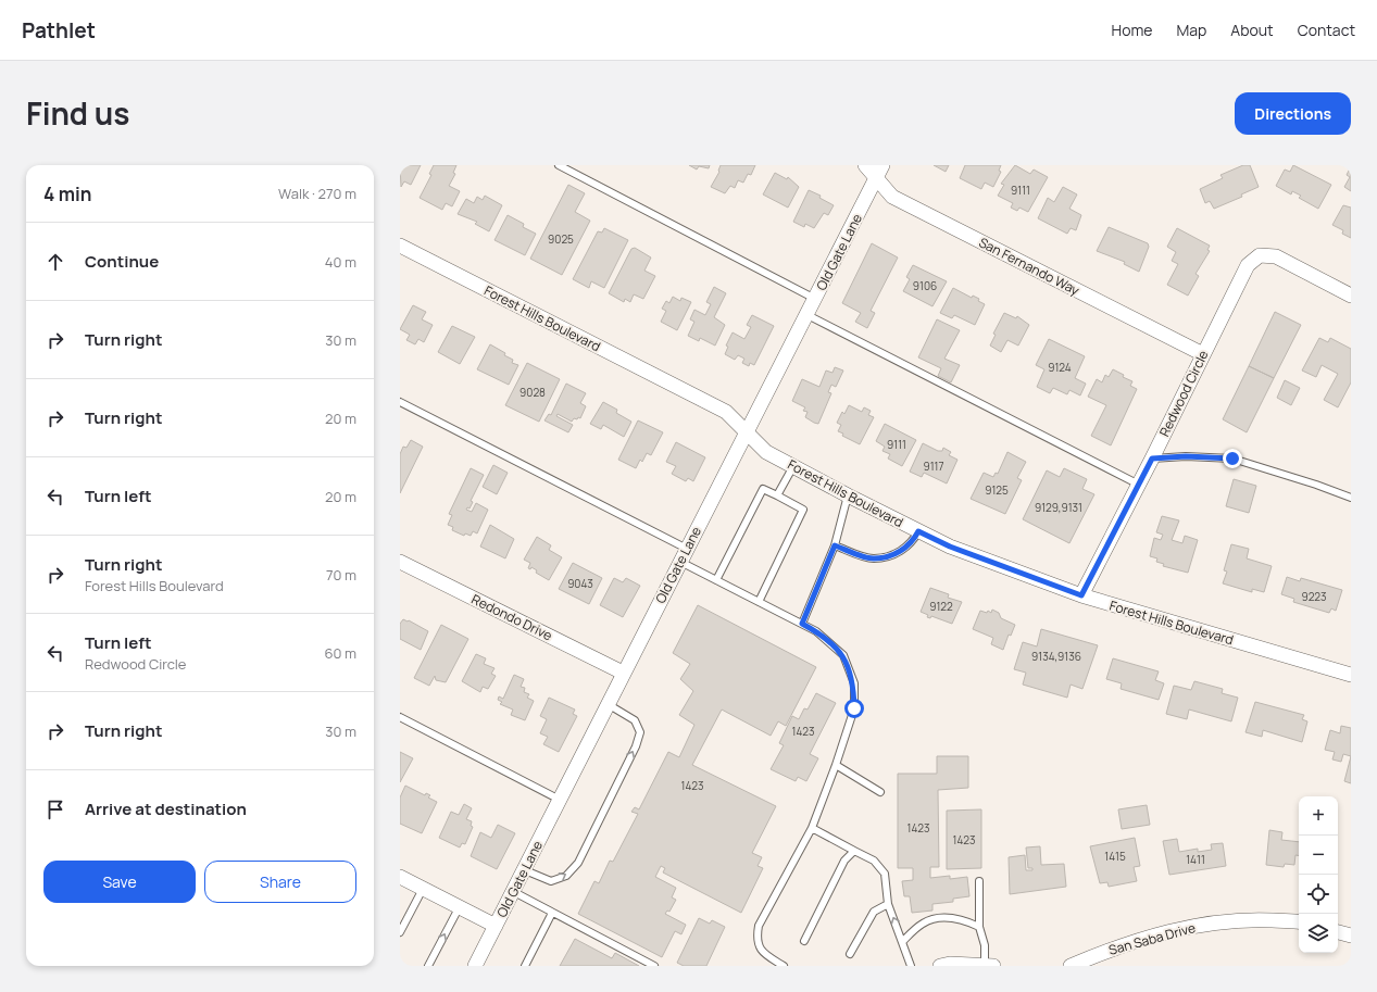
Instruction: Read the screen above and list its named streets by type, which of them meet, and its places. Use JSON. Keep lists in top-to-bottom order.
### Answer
{
  "streets": {
    "street": [
      "Old Gate Lane",
      "San Fernando Way",
      "Forest Hills Boulevard",
      "Redwood Circle",
      "Redondo Drive",
      "San Saba Drive"
    ]
  },
  "crossings": [
    ["Old Gate Lane", "San Fernando Way"],
    ["Old Gate Lane", "Forest Hills Boulevard"],
    ["Old Gate Lane", "Redondo Drive"],
    ["San Fernando Way", "Redwood Circle"],
    ["Forest Hills Boulevard", "Redwood Circle"]
  ],
  "house_numbers": [
    "9111",
    "9025",
    "9106",
    "9124",
    "9028",
    "9111",
    "9117",
    "9125",
    "9129,9131",
    "9043",
    "9223",
    "9122",
    "9134,9136",
    "1423",
    "1423",
    "1423",
    "1423",
    "1415",
    "1411"
  ],
  "page": {
    "header": "Pathlet",
    "nav": [
      "Home",
      "Map",
      "About",
      "Contact"
    ],
    "title": "Find us",
    "buttons": [
      "Directions",
      ["Save", "Share"]
    ],
    "heading": ["4 min", "Walk · 270 m"],
    "list": [
      ["Continue", "40 m"],
      ["Turn right", "30 m"],
      ["Turn right", "20 m"],
      ["Turn left", "20 m"],
      ["Turn right", "Forest Hills Boulevard", "70 m"],
      ["Turn left", "Redwood Circle", "60 m"],
      ["Turn right", "30 m"],
      "Arrive at destination"
    ],
    "map_buttons": ["+", "−"]
  }
}
